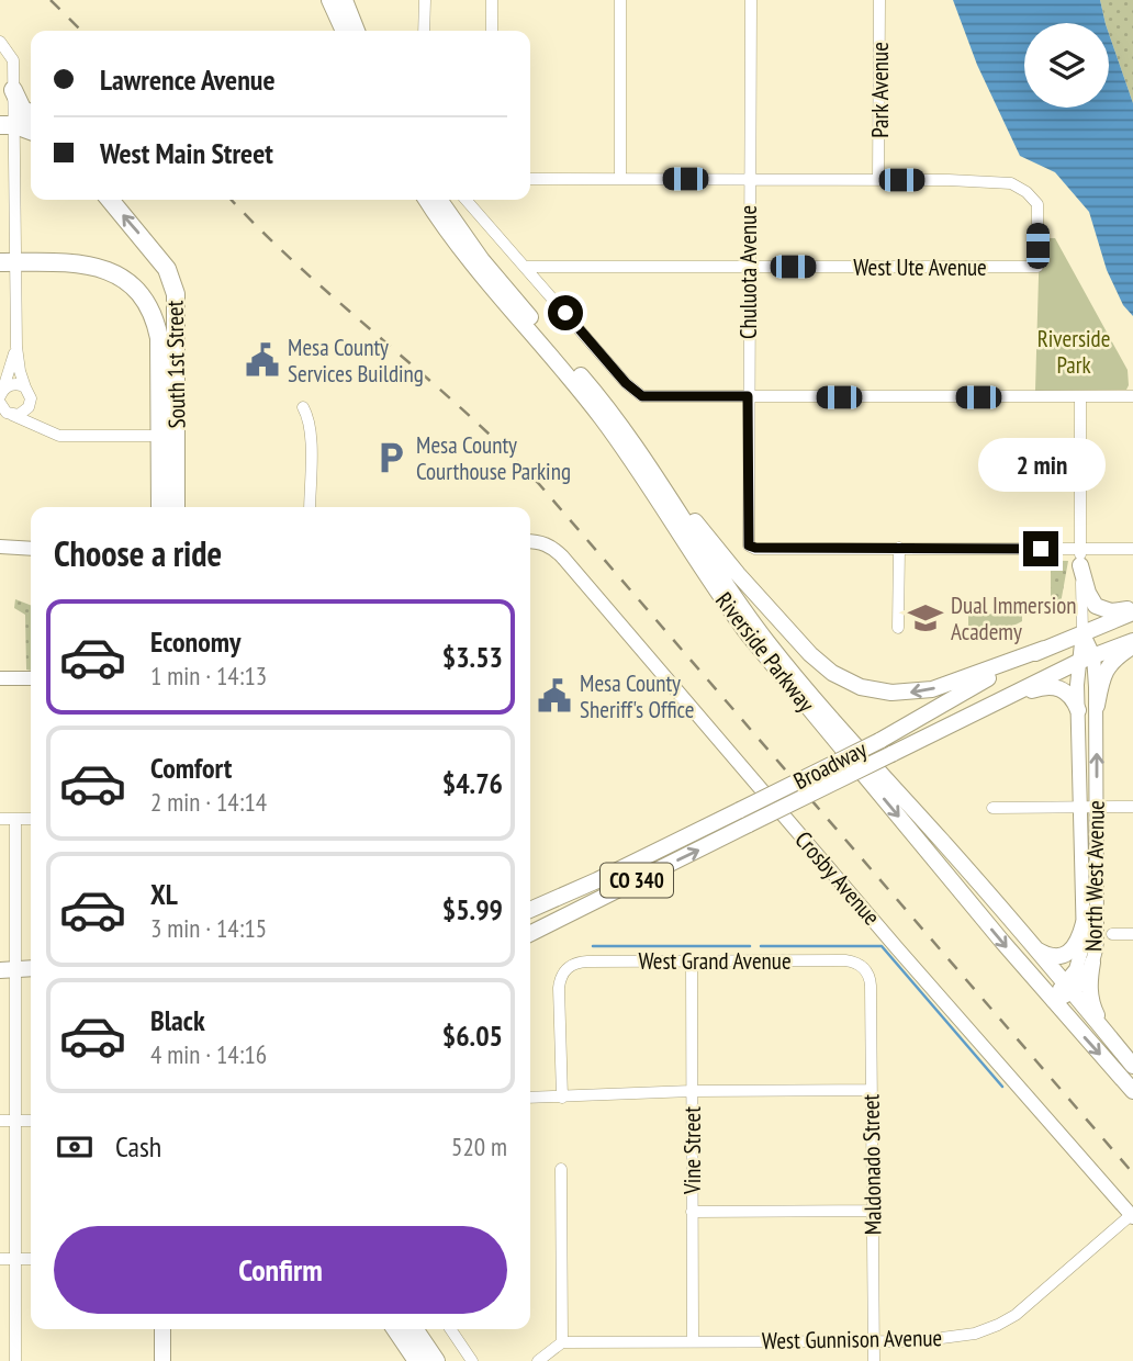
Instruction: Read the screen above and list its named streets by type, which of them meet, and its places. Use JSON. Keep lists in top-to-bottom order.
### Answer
{
  "streets": {
    "highway": ["South 1st Street"],
    "main road": ["Riverside Parkway", "Broadway", "CO 340"],
    "street": [
      "Park Avenue",
      "West Ute Avenue",
      "Chuluota Avenue",
      "North West Avenue",
      "Crosby Avenue",
      "West Grand Avenue",
      "Vine Street",
      "Maldonado Street",
      "West Gunnison Avenue"
    ]
  },
  "crossings": [
    ["Park Avenue", "West Ute Avenue"],
    ["West Ute Avenue", "Chuluota Avenue"],
    ["Riverside Parkway", "North West Avenue"],
    ["Broadway", "North West Avenue"],
    ["Crosby Avenue", "West Gunnison Avenue"],
    ["West Grand Avenue", "Vine Street"],
    ["West Grand Avenue", "Maldonado Street"],
    ["Vine Street", "West Gunnison Avenue"],
    ["Maldonado Street", "West Gunnison Avenue"]
  ],
  "one_way": ["South 1st Street"],
  "parks": ["Riverside Park"],
  "places": {
    "public building": ["Mesa County Services Building", "Mesa County Sheriff's Office"],
    "parking": ["Mesa County Courthouse Parking"],
    "school or university": ["Dual Immersion Academy"]
  },
  "page": {
    "banner": ["Lawrence Avenue", "West Main Street"],
    "bubble": "2 min",
    "heading": "Choose a ride",
    "list": [
      {
        "name": "Economy",
        "note": "1 min · 14:13",
        "value": "$3.53"
      },
      {
        "name": "Comfort",
        "note": "2 min · 14:14",
        "value": "$4.76"
      },
      {
        "name": "XL",
        "note": "3 min · 14:15",
        "value": "$5.99"
      },
      {
        "name": "Black",
        "note": "4 min · 14:16",
        "value": "$6.05"
      }
    ],
    "pay": ["Cash", "520 m"],
    "buttons": "Confirm"
  }
}
